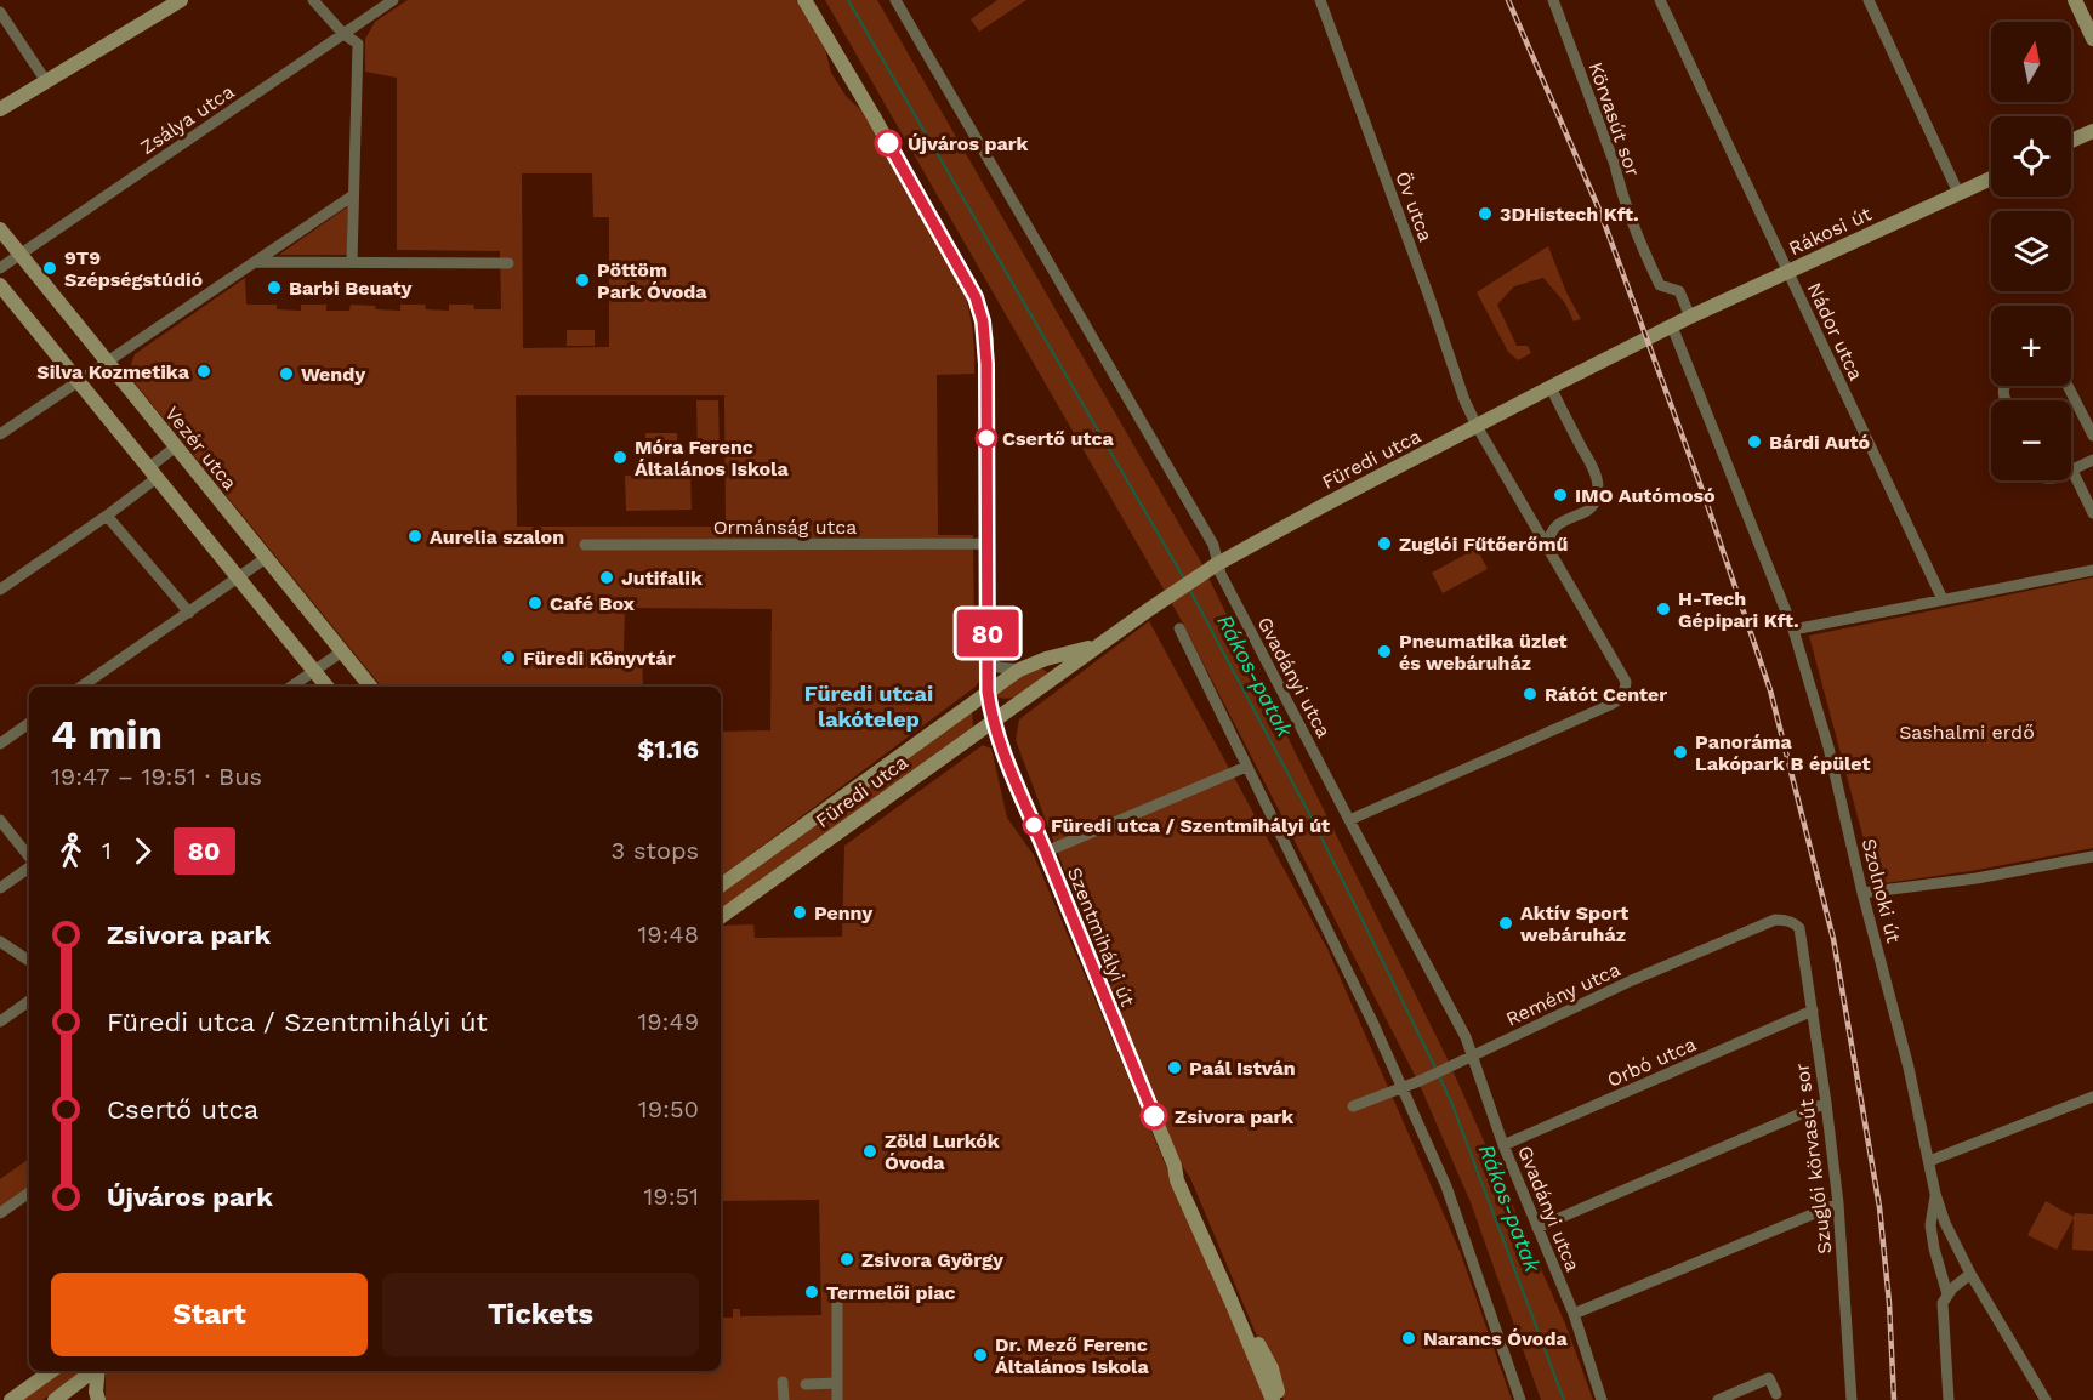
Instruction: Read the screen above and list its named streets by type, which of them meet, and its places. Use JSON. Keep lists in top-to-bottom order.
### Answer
{
  "streets": {
    "street": [
      "Zsálya utca",
      "Körvasút sor",
      "Öv utca",
      "Rákosi út",
      "Nádor utca",
      "Vezér utca",
      "Füredi utca",
      "Ormánság utca",
      "Gvadányi utca",
      "Szolnoki út",
      "Szentmihályi út",
      "Remény utca",
      "Orbó utca",
      "Szuglói körvasút sor"
    ]
  },
  "crossings": [
    ["Zsálya utca", "Vezér utca"],
    ["Körvasút sor", "Rákosi út"],
    ["Öv utca", "Füredi utca"],
    ["Öv utca", "Gvadányi utca"],
    ["Rákosi út", "Nádor utca"],
    ["Rákosi út", "Füredi utca"],
    ["Füredi utca", "Gvadányi utca"],
    ["Füredi utca", "Szentmihályi út"],
    ["Gvadányi utca", "Remény utca"],
    ["Gvadányi utca", "Orbó utca"],
    ["Remény utca", "Szuglói körvasút sor"],
    ["Orbó utca", "Szuglói körvasút sor"]
  ],
  "districts": ["Füredi utcai lakótelep"],
  "water": ["Rákos-patak"],
  "parks": ["Sashalmi erdő"],
  "places": [
    "Újváros park",
    "3DHistech Kft.",
    "9T9 Szépségstúdió",
    "Pöttöm Park Óvoda",
    "Barbi Beuaty",
    "Silva Kozmetika",
    "Wendy",
    "Csertő utca",
    "Bárdi Autó",
    "Móra Ferenc Általános Iskola",
    "IMO Autómosó",
    "Aurelia szalon",
    "Zuglói Fűtőerőmű",
    "Jutifalik",
    "Café Box",
    "H-Tech Gépipari Kft.",
    "Pneumatika üzlet és webáruház",
    "Füredi Könyvtár",
    "Rátót Center",
    "Panoráma Lakópark B épület",
    "Füredi utca / Szentmihályi út",
    "Penny",
    "Aktív Sport webáruház",
    "Paál István",
    "Zsivora park",
    "Zöld Lurkók Óvoda",
    "Zsivora György",
    "Termelői piac",
    "Narancs Óvoda",
    "Dr. Mező Ferenc Általános Iskola"
  ],
  "lines": ["bus line 80"],
  "north": "top",
  "page": {
    "on_map": "80",
    "map_buttons": ["+", "−"],
    "heading": ["4 min", "19:47 – 19:51 · Bus", "$1.16"],
    "legs": ["1", "80", "3 stops"],
    "list": [
      {
        "name": "Zsivora park",
        "value": "19:48"
      },
      {
        "name": "Füredi utca / Szentmihályi út",
        "value": "19:49"
      },
      {
        "name": "Csertő utca",
        "value": "19:50"
      },
      {
        "name": "Újváros park",
        "value": "19:51"
      }
    ],
    "buttons": ["Start", "Tickets"]
  }
}
